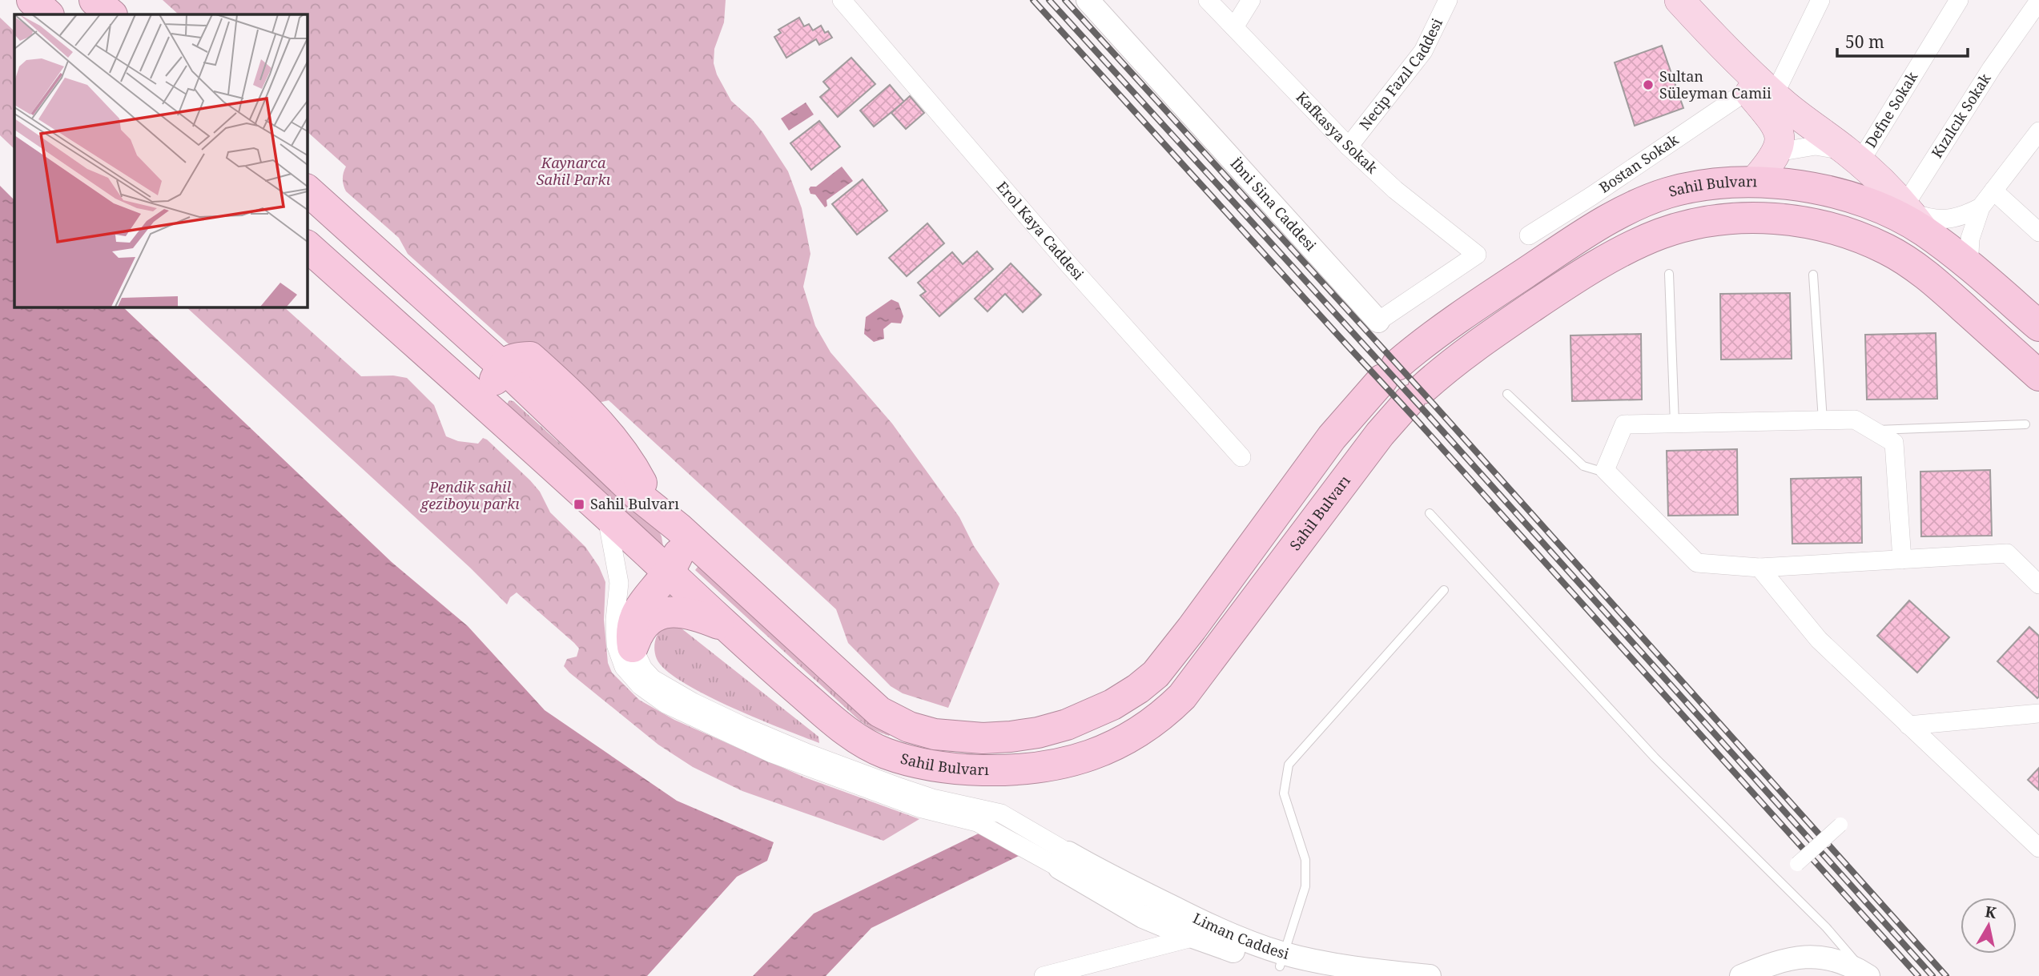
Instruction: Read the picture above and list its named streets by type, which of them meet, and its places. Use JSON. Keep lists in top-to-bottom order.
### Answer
{
  "streets": {
    "highway": ["Sahil Bulvarı"],
    "street": [
      "Necip Fazıl Caddesi",
      "Defne Sokak",
      "Kızılcık Sokak",
      "Kafkasya Sokak",
      "Bostan Sokak",
      "İbni Sina Caddesi",
      "Erol Kaya Caddesi",
      "Liman Caddesi"
    ]
  },
  "crossings": [
    ["Necip Fazıl Caddesi", "Kafkasya Sokak"],
    ["Kızılcık Sokak", "Sahil Bulvarı"],
    ["Kafkasya Sokak", "İbni Sina Caddesi"]
  ],
  "parks": ["Kaynarca Sahil Parkı", "Pendik sahil geziboyu parkı"],
  "places": {
    "other": ["Sultan Süleyman Camii"],
    "transit": ["Sahil Bulvarı"]
  },
  "scale_bar": "50 m",
  "north": "top"
}
